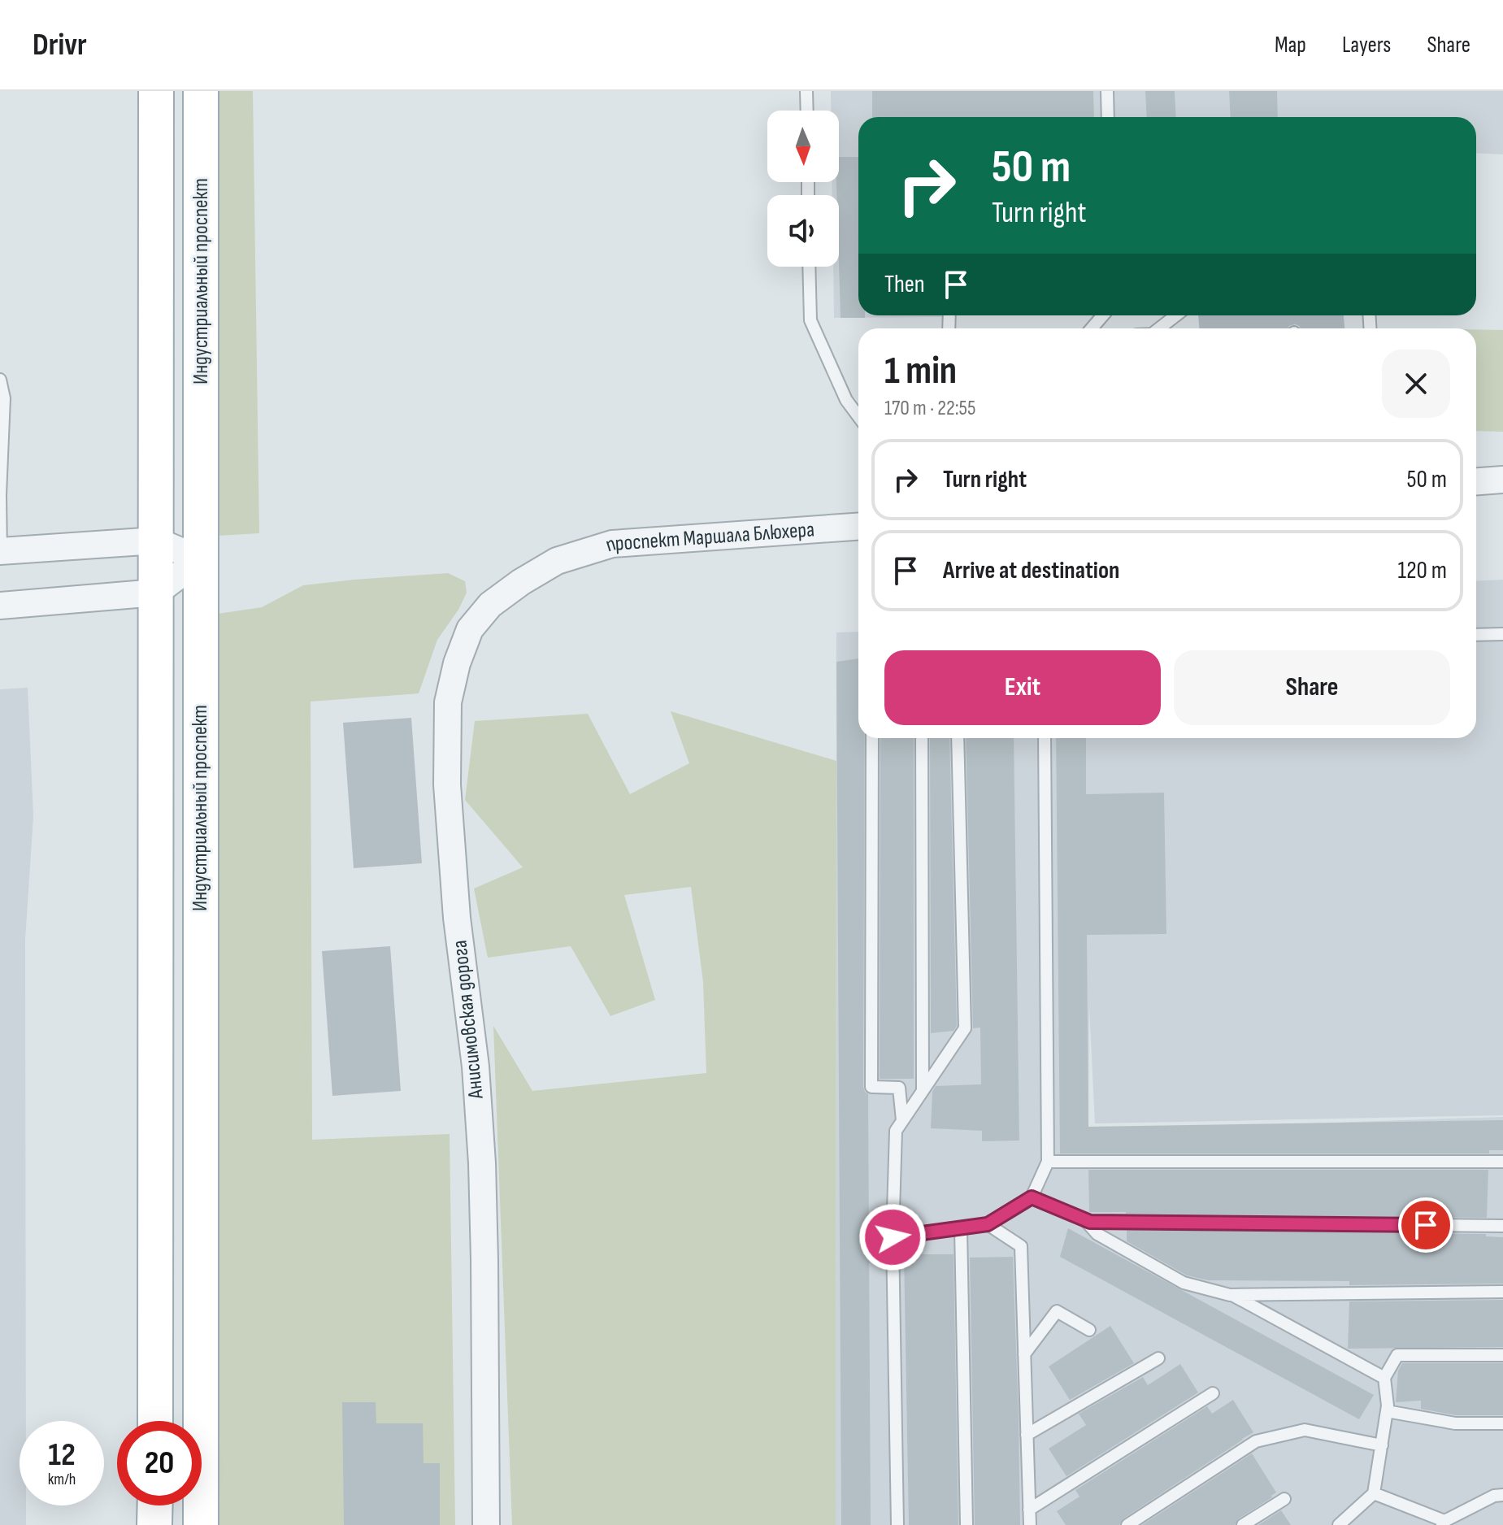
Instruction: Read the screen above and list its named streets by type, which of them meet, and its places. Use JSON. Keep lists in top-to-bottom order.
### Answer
{
  "streets": {
    "main road": ["Индустриальный проспект"],
    "street": ["проспект Маршала Блюхера", "Анисимовская дорога"]
  },
  "crossings": [
    ["проспект Маршала Блюхера", "Анисимовская дорога"]
  ],
  "north": "bottom",
  "page": {
    "header": "Drivr",
    "nav": ["Map", "Layers", "Share"],
    "turn": ["50 m", "Turn right"],
    "then": "Then",
    "heading": ["1 min", "170 m · 22:55"],
    "list": [
      {
        "name": "Turn right",
        "value": "50 m"
      },
      {
        "name": "Arrive at destination",
        "value": "120 m"
      }
    ],
    "buttons": ["Exit", "Share"],
    "speed": "12 km/h",
    "limit": "20"
  }
}
